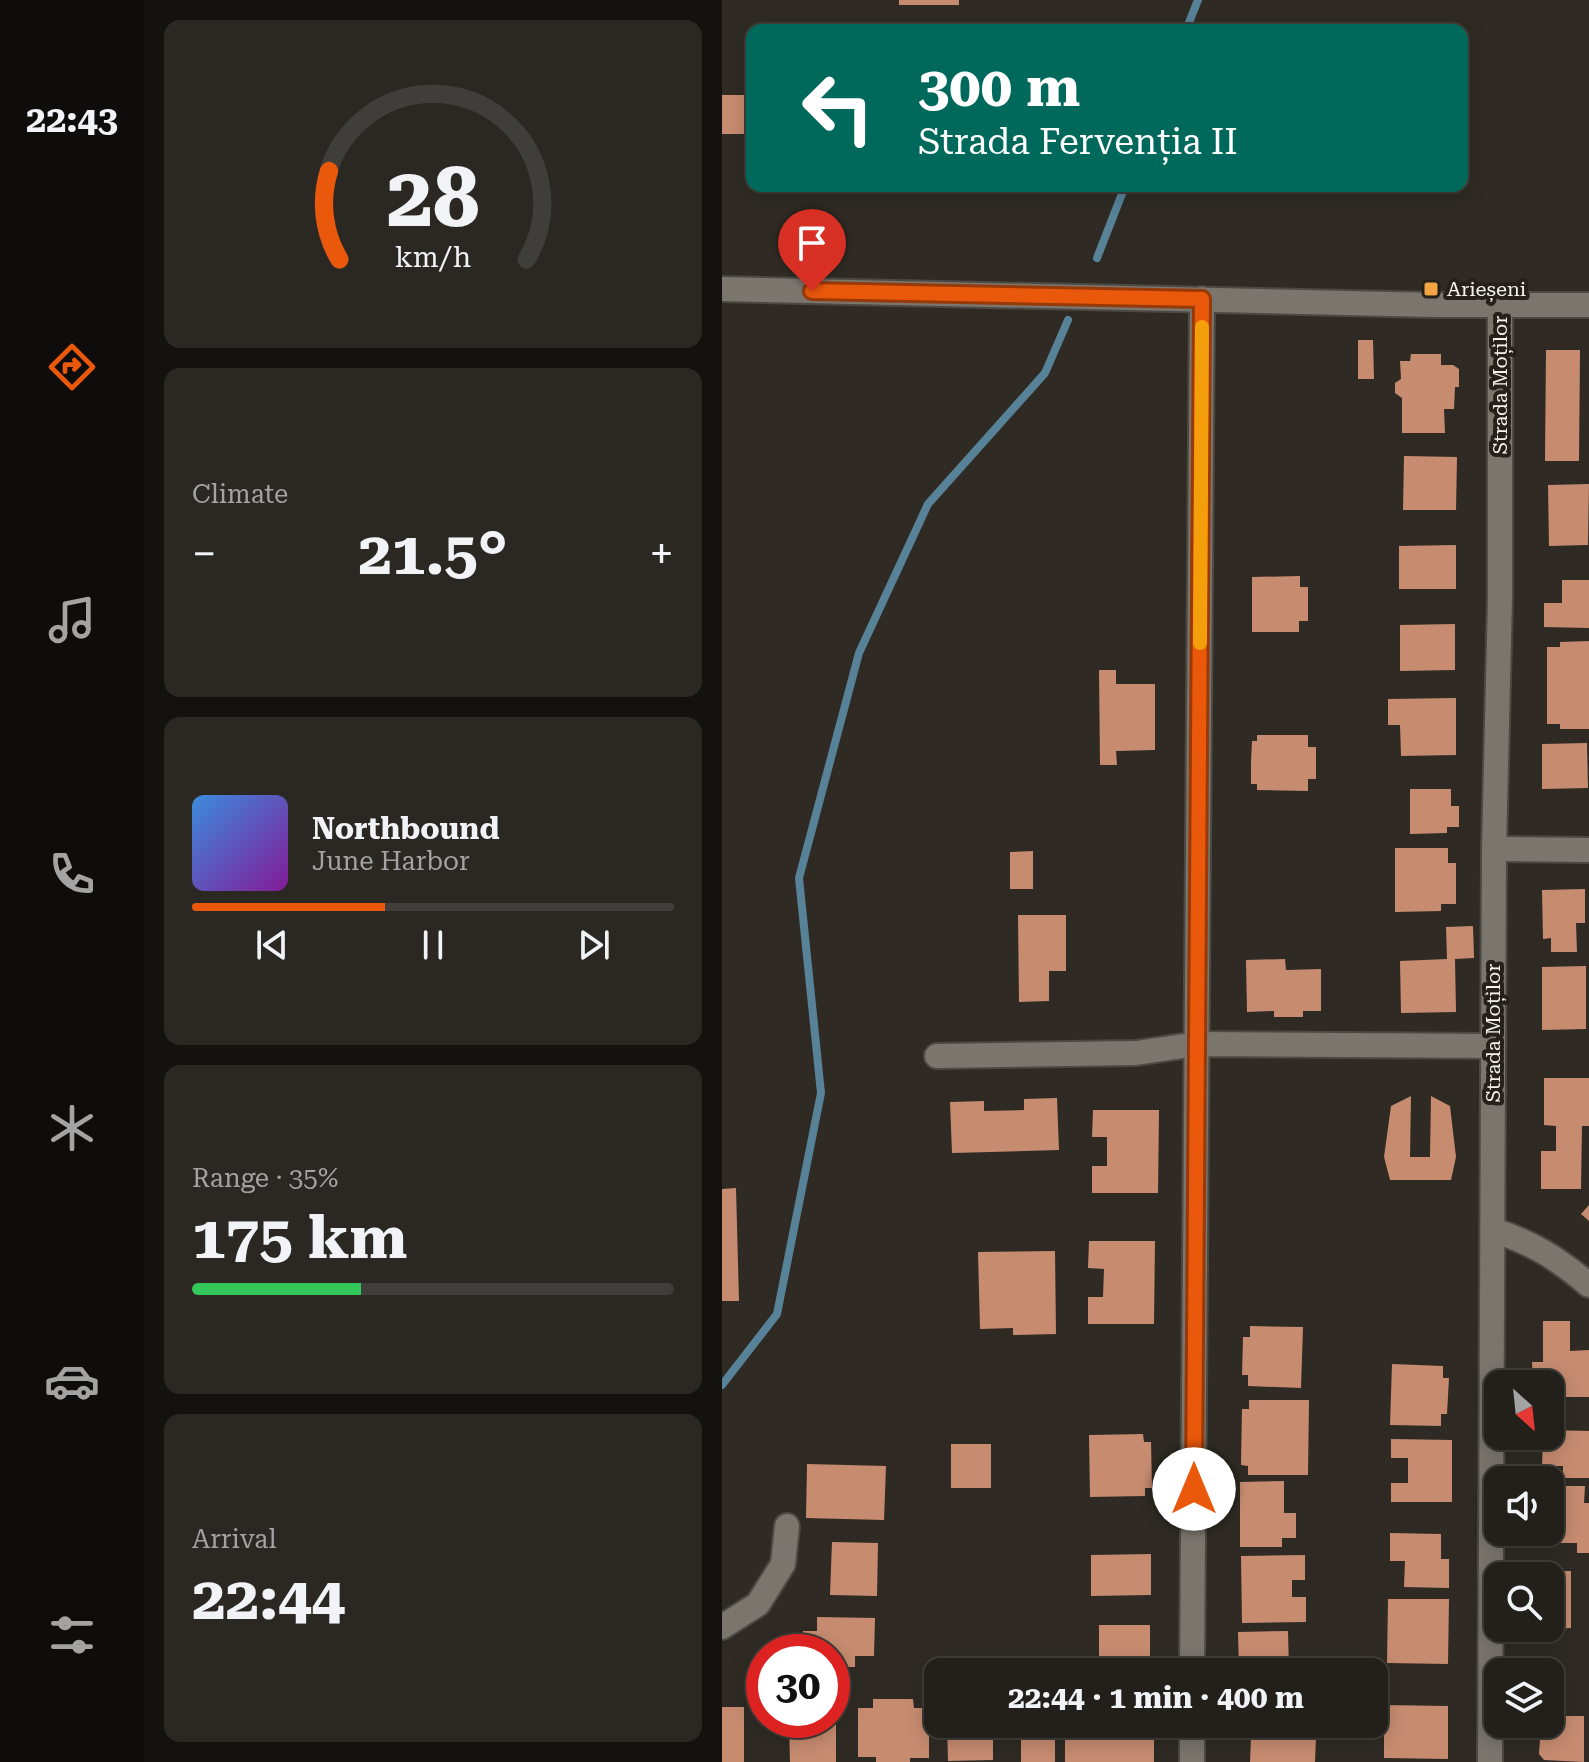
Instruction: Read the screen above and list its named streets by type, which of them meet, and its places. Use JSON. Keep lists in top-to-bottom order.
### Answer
{
  "streets": {
    "street": ["Strada Moților"]
  },
  "places": {
    "transit": ["Arieșeni"]
  },
  "north": "bottom right",
  "page": {
    "tabs": "22:43",
    "turn": ["300 m", "Strada Fervenția II"],
    "tile": [
      "Climate",
      ["Range · 35%", "175 km"],
      ["Arrival", "22:44"]
    ],
    "heat": ["−", "21.5°", "+"],
    "song": ["Northbound", "June Harbor"],
    "limit": "30",
    "trip": "22:44 · 1 min · 400 m",
    "gauge": ["28", "km/h"]
  }
}
